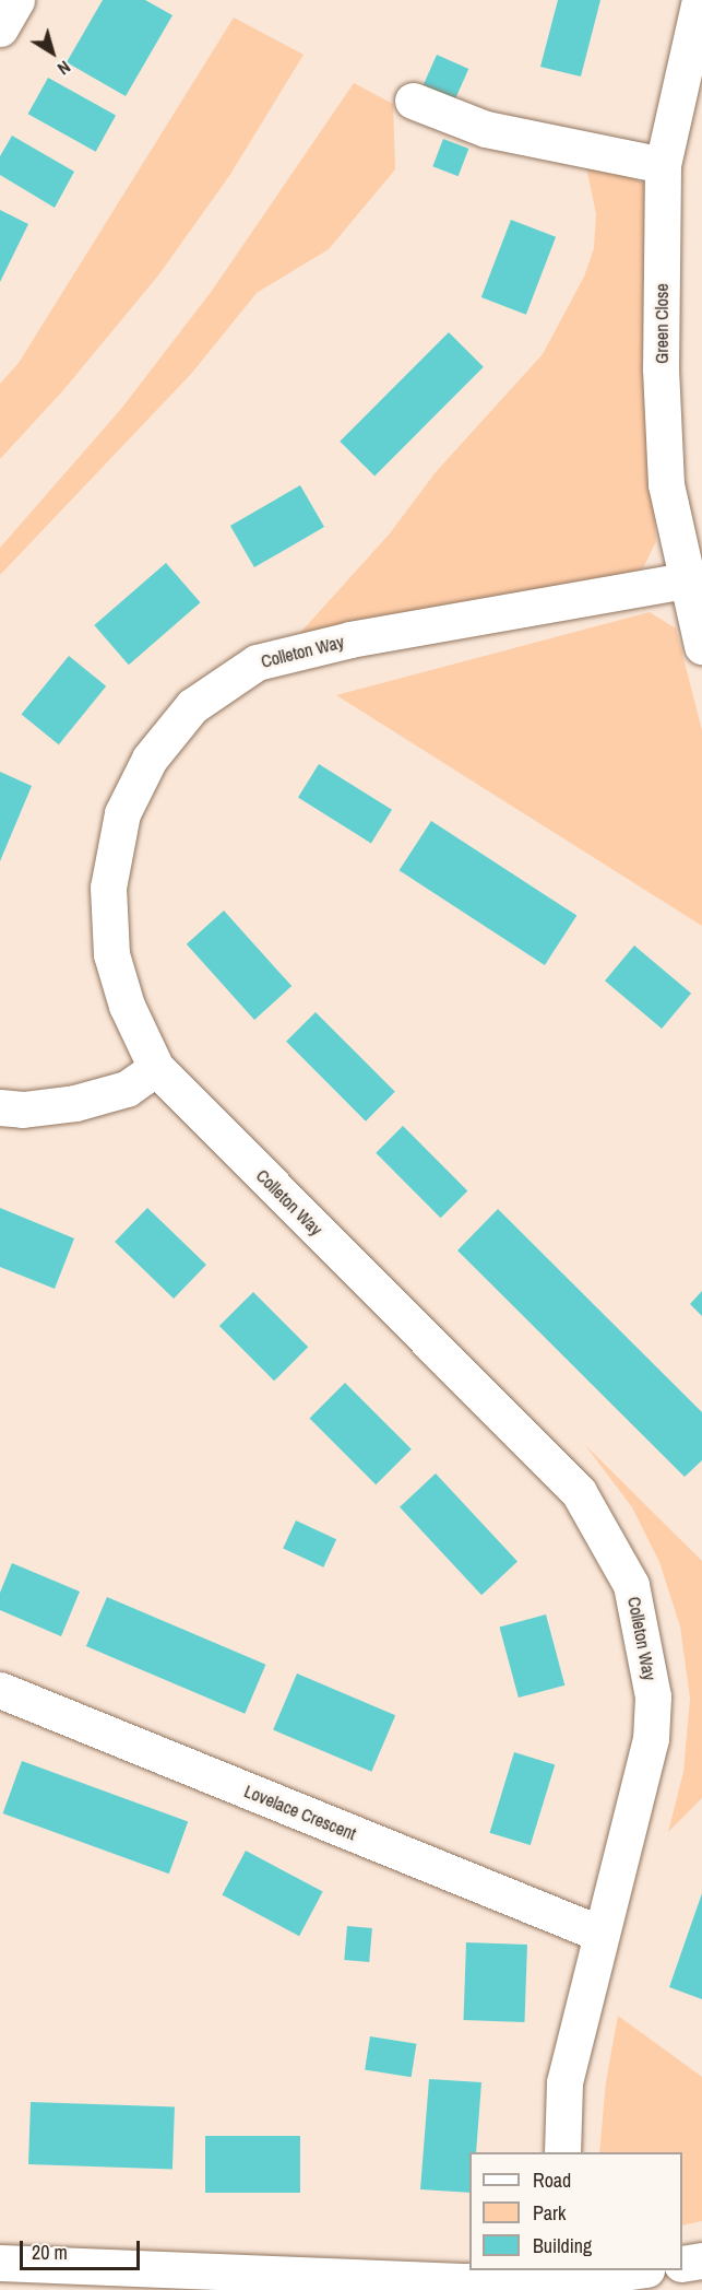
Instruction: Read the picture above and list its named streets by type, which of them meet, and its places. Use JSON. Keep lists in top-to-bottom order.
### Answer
{
  "streets": {
    "street": ["Green Close", "Colleton Way", "Lovelace Crescent"]
  },
  "crossings": [
    ["Green Close", "Colleton Way"],
    ["Colleton Way", "Lovelace Crescent"]
  ],
  "legend": ["Road", "Park", "Building"],
  "scale_bar": "20 m",
  "north": "bottom right"
}
